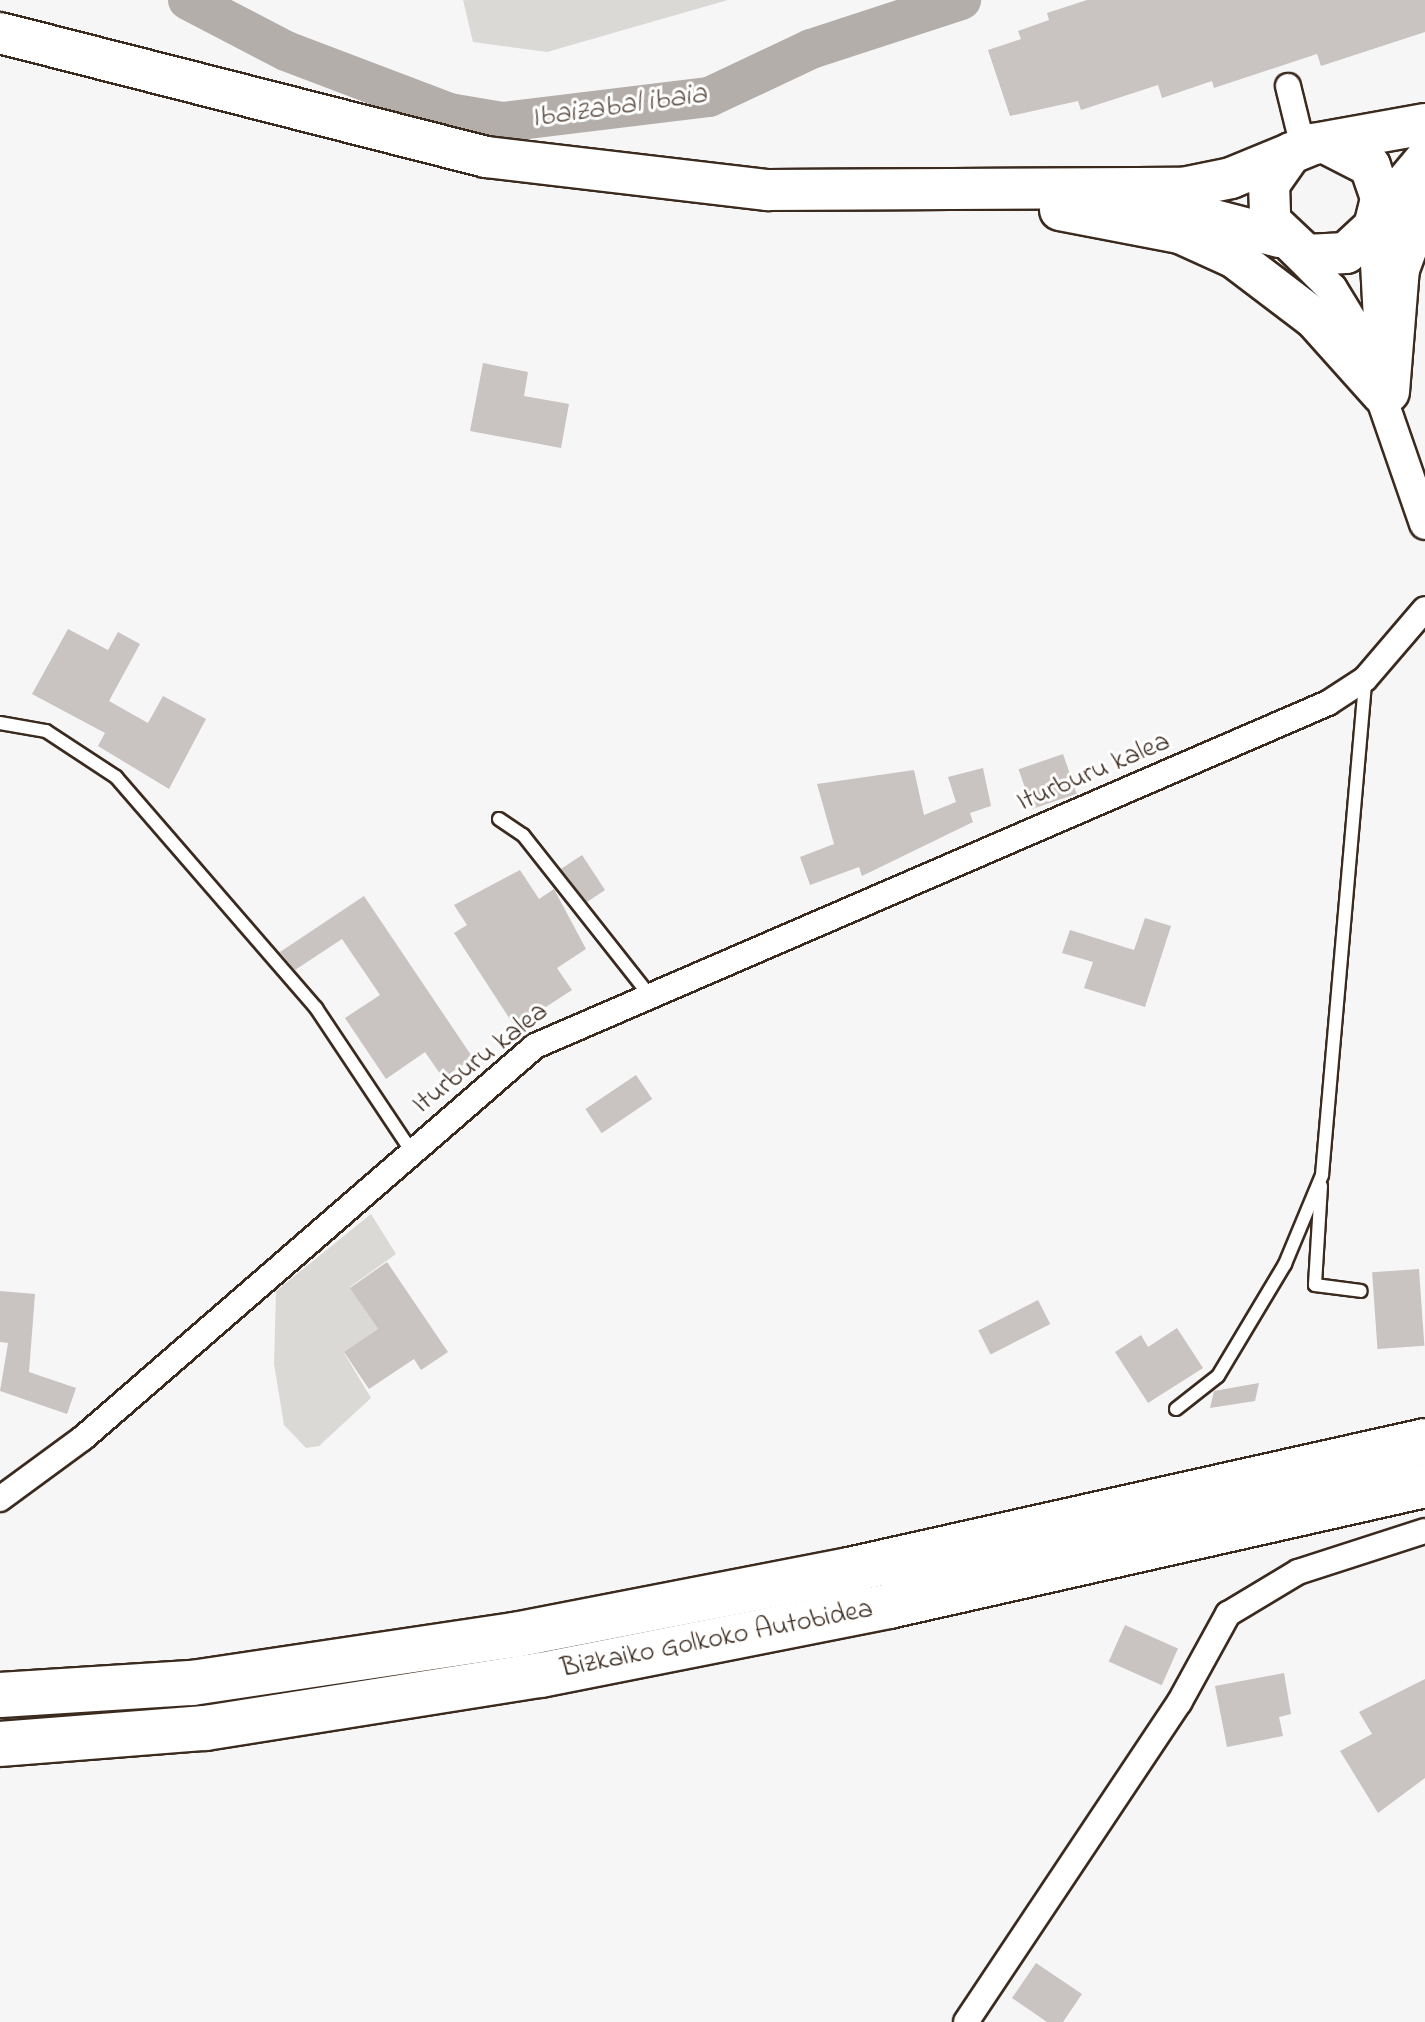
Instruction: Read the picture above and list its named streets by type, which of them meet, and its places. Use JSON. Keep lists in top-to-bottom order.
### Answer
{
  "streets": {
    "highway": ["Bizkaiko Golkoko Autobidea"],
    "street": ["Iturburu kalea"]
  },
  "water": ["Ibaizabal ibaia"]
}
